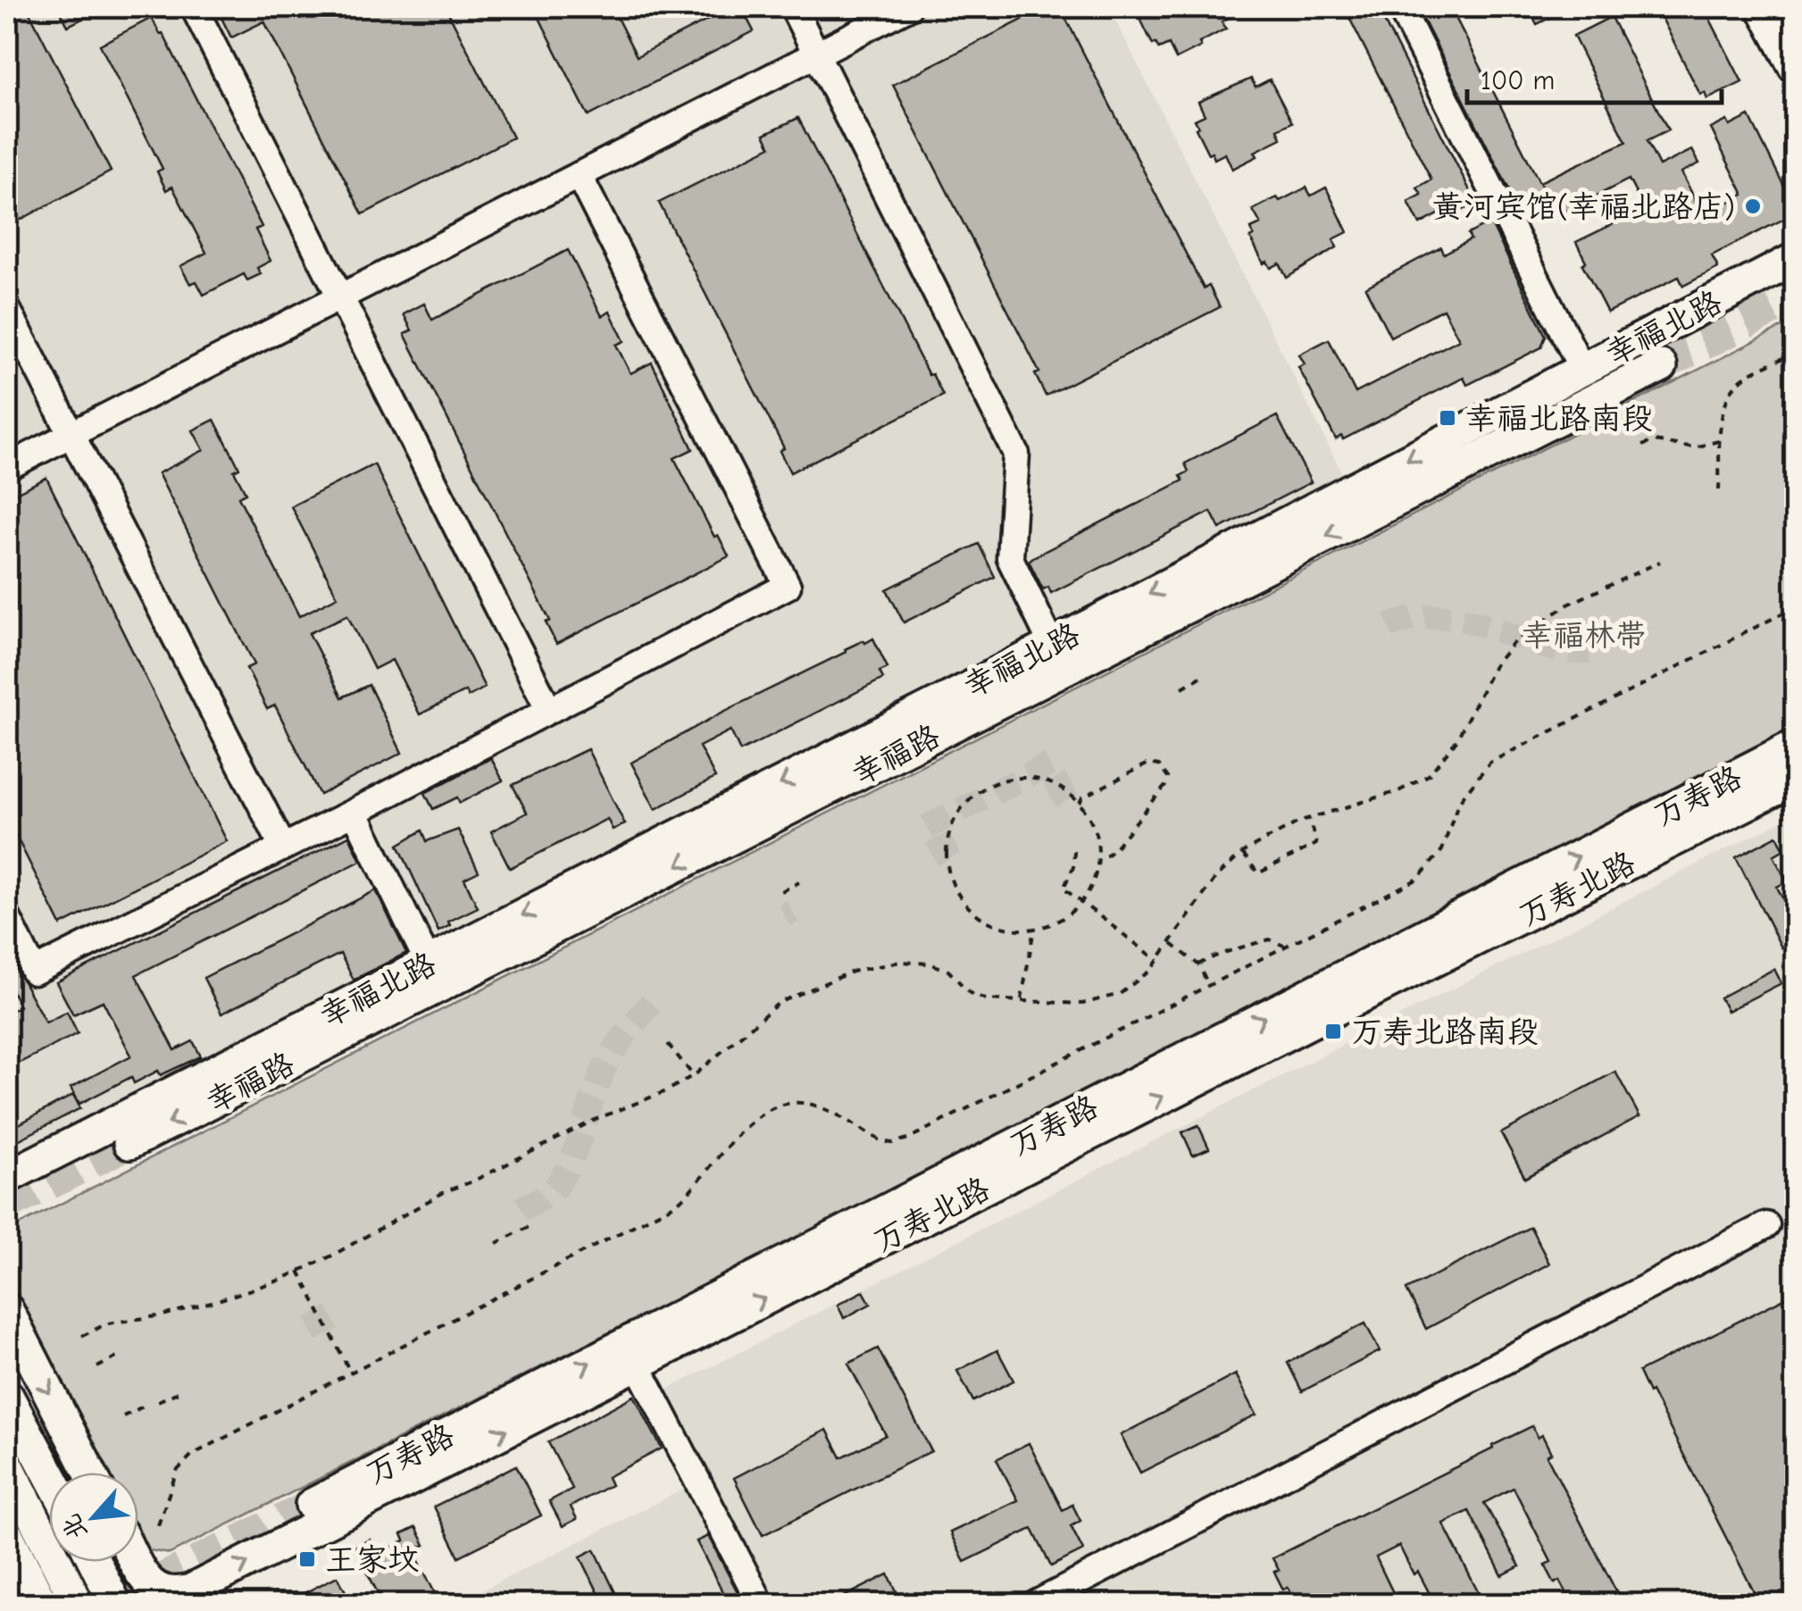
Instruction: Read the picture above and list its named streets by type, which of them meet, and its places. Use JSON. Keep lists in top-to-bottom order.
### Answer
{
  "streets": {
    "main road": [
      "幸福北路",
      "幸福路",
      "万寿路",
      "万寿北路"
    ]
  },
  "one_way": [
    "幸福北路",
    "幸福路",
    "万寿路",
    "万寿北路"
  ],
  "parks": ["幸福林带"],
  "places": {
    "other": ["黄河宾馆(幸福北路店)"],
    "transit": ["幸福北路南段", "万寿北路南段", "王家坟"]
  },
  "scale_bar": "100 m",
  "north": "bottom left"
}
